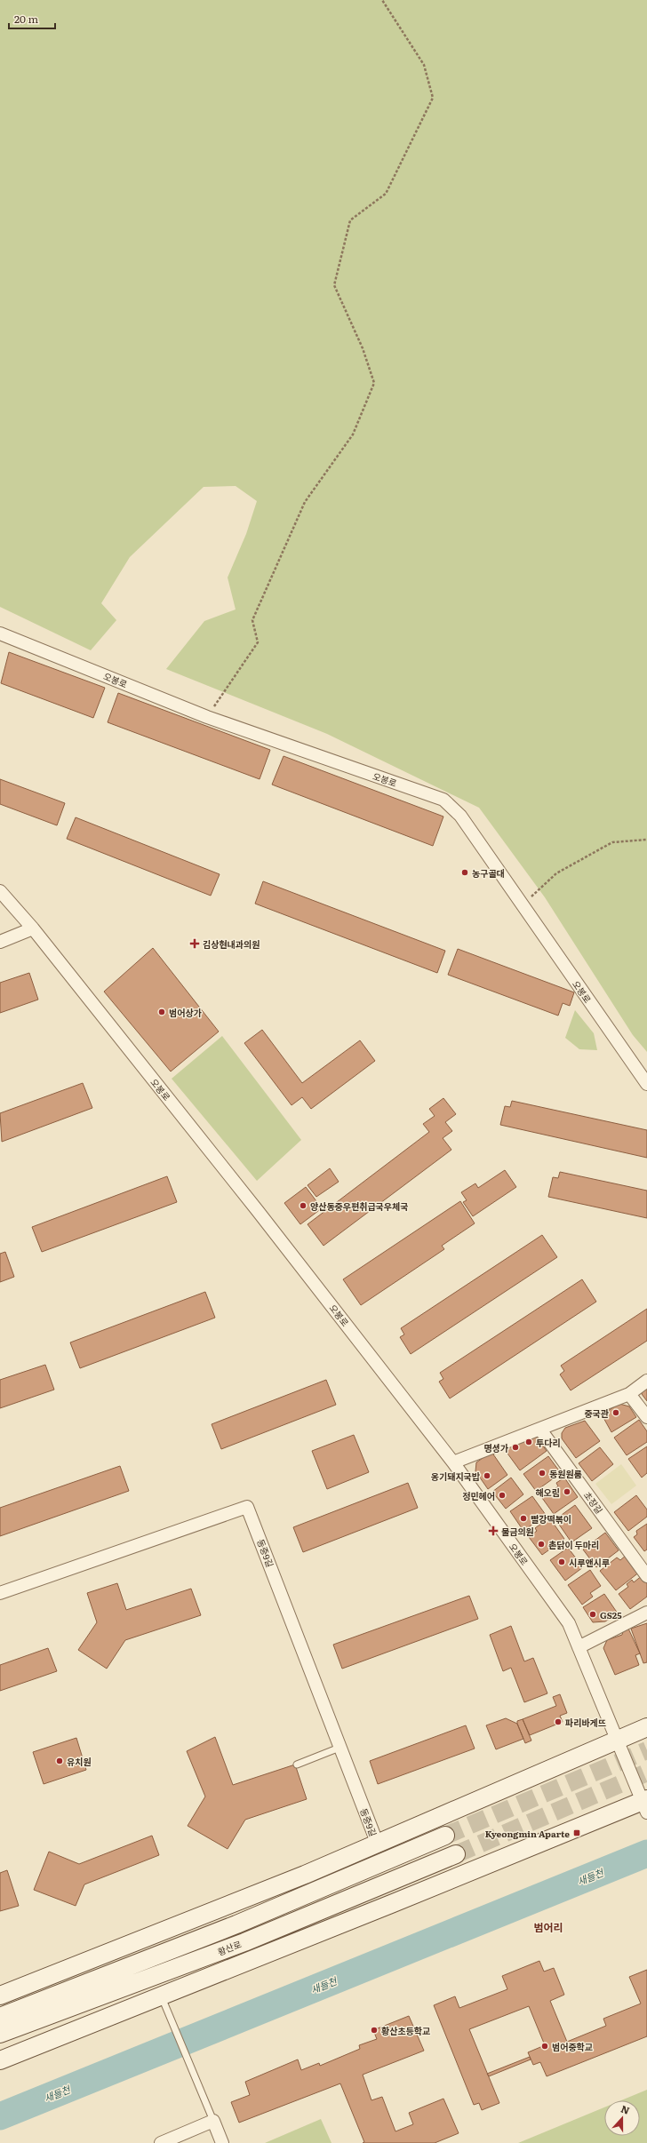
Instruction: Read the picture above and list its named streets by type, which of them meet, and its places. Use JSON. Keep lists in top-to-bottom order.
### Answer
{
  "streets": {
    "main road": ["황산로"],
    "street": ["오봉로", "초장길", "동중9길"]
  },
  "districts": ["범어리"],
  "water": ["새들천"],
  "places": {
    "other": [
      "농구골대",
      "범어상가",
      "양산동중우편취급국우체국",
      "중국관",
      "투다리",
      "명셩가",
      "동원원룸",
      "옹기돼지국밥",
      "해오림",
      "정민헤어",
      "빨강떡볶이",
      "촌닭이 두마리",
      "시루앤시루",
      "GS25",
      "파리바게뜨",
      "유치원",
      "황산초등학교",
      "범어중학교"
    ],
    "health": ["김상현내과의원", "물금의원"],
    "transit": ["Kyeongmin Aparte"]
  },
  "scale_bar": "20 m",
  "north": "top"
}
